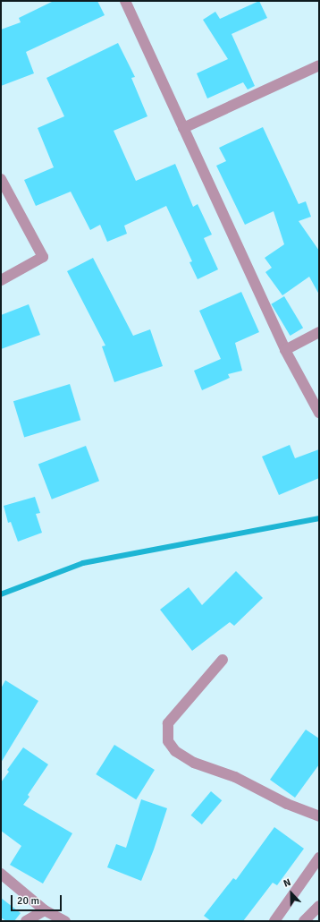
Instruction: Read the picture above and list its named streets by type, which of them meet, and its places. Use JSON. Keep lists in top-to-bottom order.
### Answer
{
  "scale_bar": "20 m",
  "north": "top"
}
